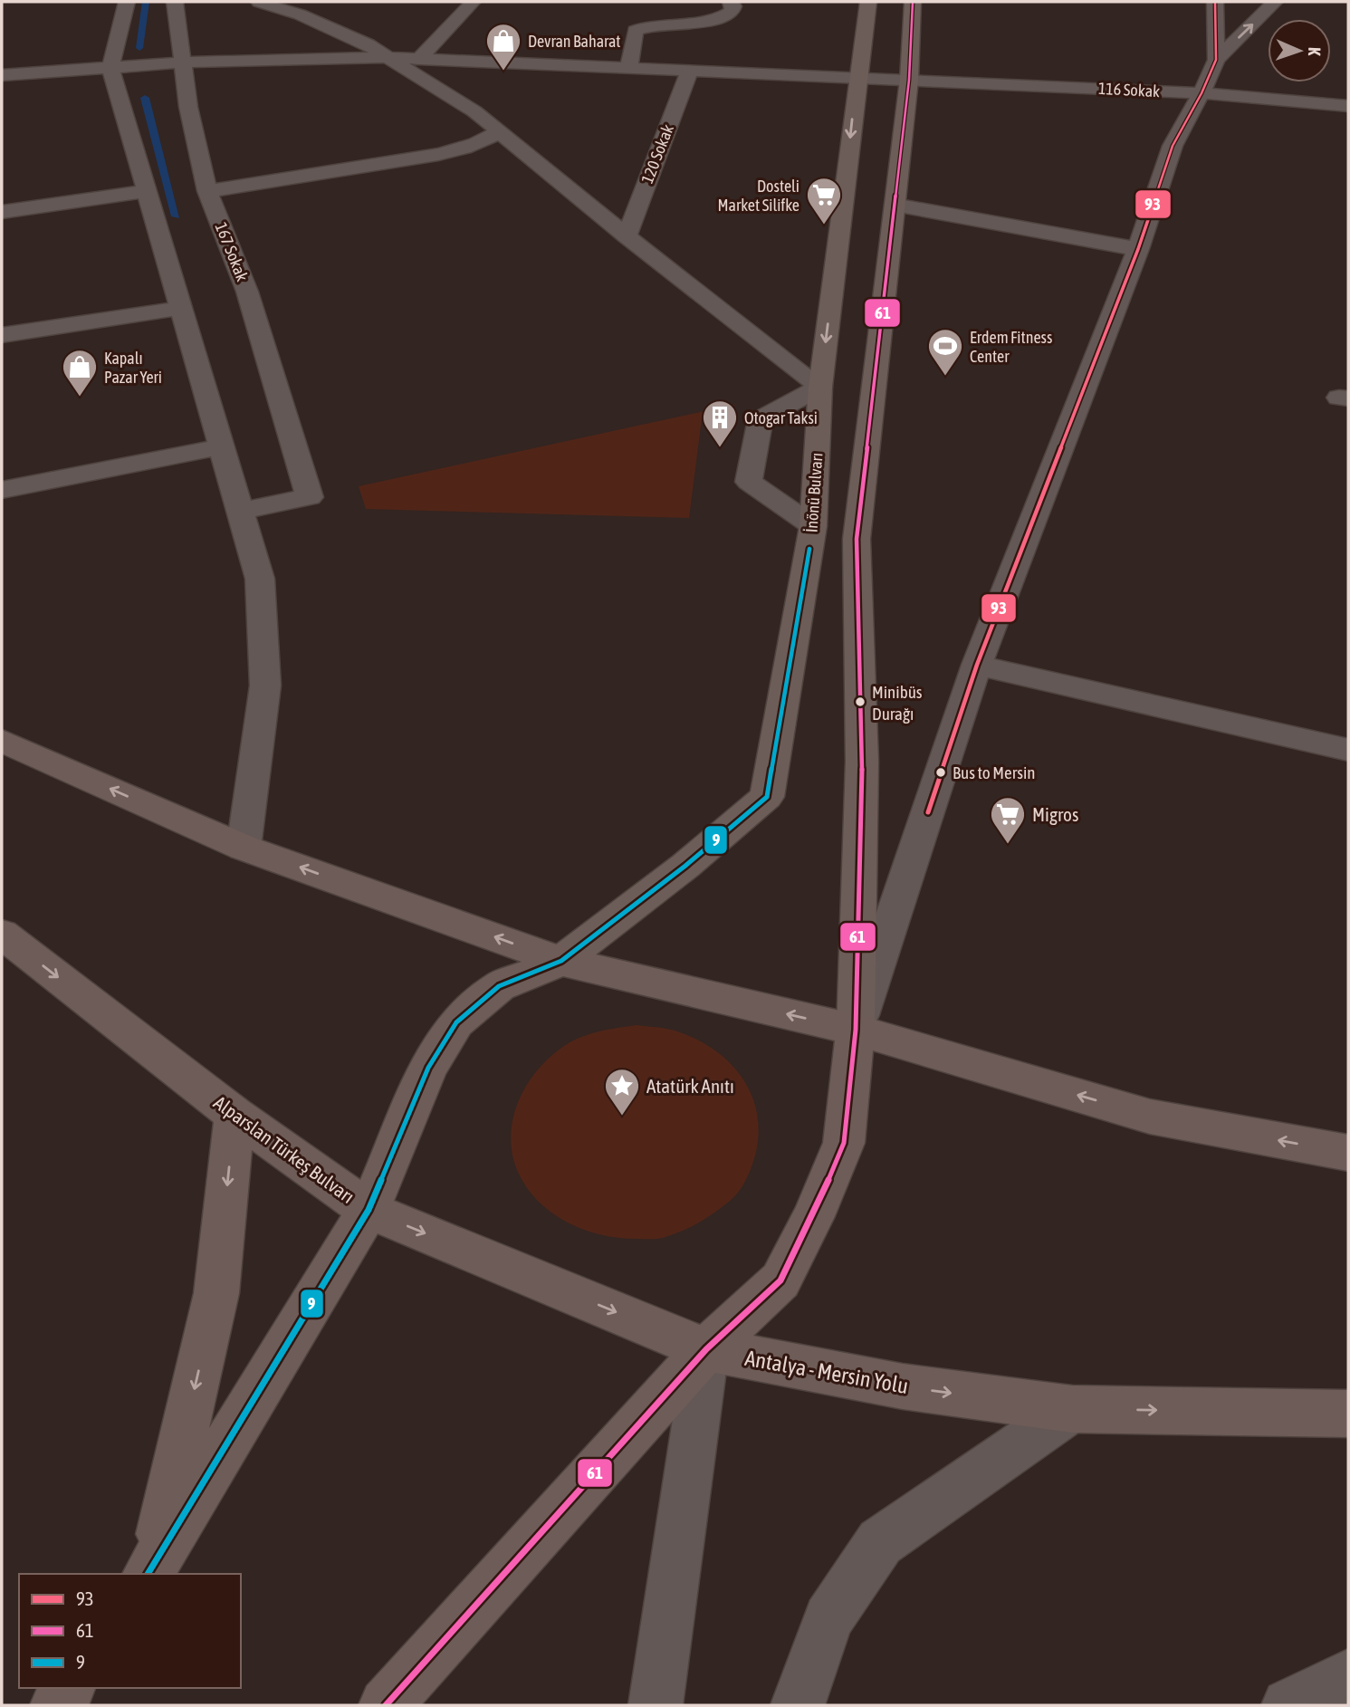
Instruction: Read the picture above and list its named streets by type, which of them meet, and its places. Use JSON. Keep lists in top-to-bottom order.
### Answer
{
  "streets": {
    "highway": ["Alparslan Türkeş Bulvarı", "Antalya - Mersin Yolu"],
    "main road": ["İnönü Bulvarı"],
    "street": ["116 Sokak", "120 Sokak", "167 Sokak"]
  },
  "crossings": [
    ["116 Sokak", "120 Sokak"],
    ["116 Sokak", "167 Sokak"],
    ["116 Sokak", "İnönü Bulvarı"],
    ["Alparslan Türkeş Bulvarı", "Antalya - Mersin Yolu"]
  ],
  "places": {
    "shop": ["Devran Baharat", "Kapalı Pazar Yeri"],
    "supermarket": ["Dosteli Market Silifke", "Migros"],
    "sports": ["Erdem Fitness Center"],
    "building": ["Otogar Taksi"],
    "other": ["Minibüs Durağı", "Bus to Mersin"],
    "place": ["Atatürk Anıtı"]
  },
  "lines": ["transit line 93", "transit line 61", "transit line 9"],
  "legend": ["93", "61", "9"],
  "north": "right"
}
